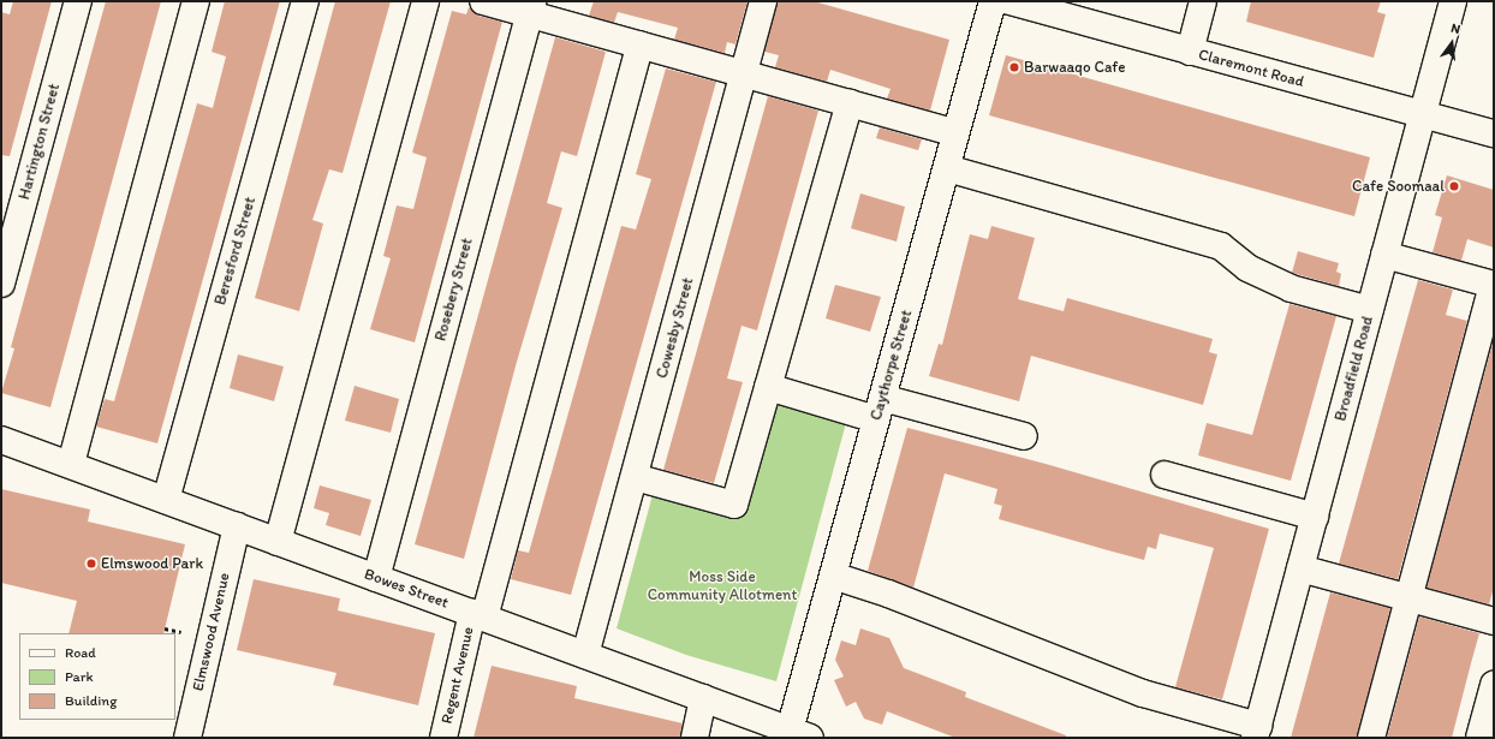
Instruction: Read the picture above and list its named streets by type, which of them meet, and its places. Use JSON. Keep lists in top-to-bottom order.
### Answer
{
  "streets": {
    "street": [
      "Claremont Road",
      "Hartington Street",
      "Beresford Street",
      "Rosebery Street",
      "Cowesby Street",
      "Caythorpe Street",
      "Broadfield Road",
      "Bowes Street",
      "Elmswood Avenue",
      "Regent Avenue"
    ]
  },
  "crossings": [
    ["Claremont Road", "Broadfield Road"],
    ["Beresford Street", "Bowes Street"],
    ["Rosebery Street", "Bowes Street"],
    ["Cowesby Street", "Bowes Street"],
    ["Caythorpe Street", "Bowes Street"],
    ["Bowes Street", "Elmswood Avenue"],
    ["Bowes Street", "Regent Avenue"]
  ],
  "parks": ["Moss Side Community Allotment"],
  "places": ["Barwaaqo Cafe", "Cafe Soomaal", "Elmswood Park"],
  "legend": ["Road", "Park", "Building"],
  "north": "top"
}
